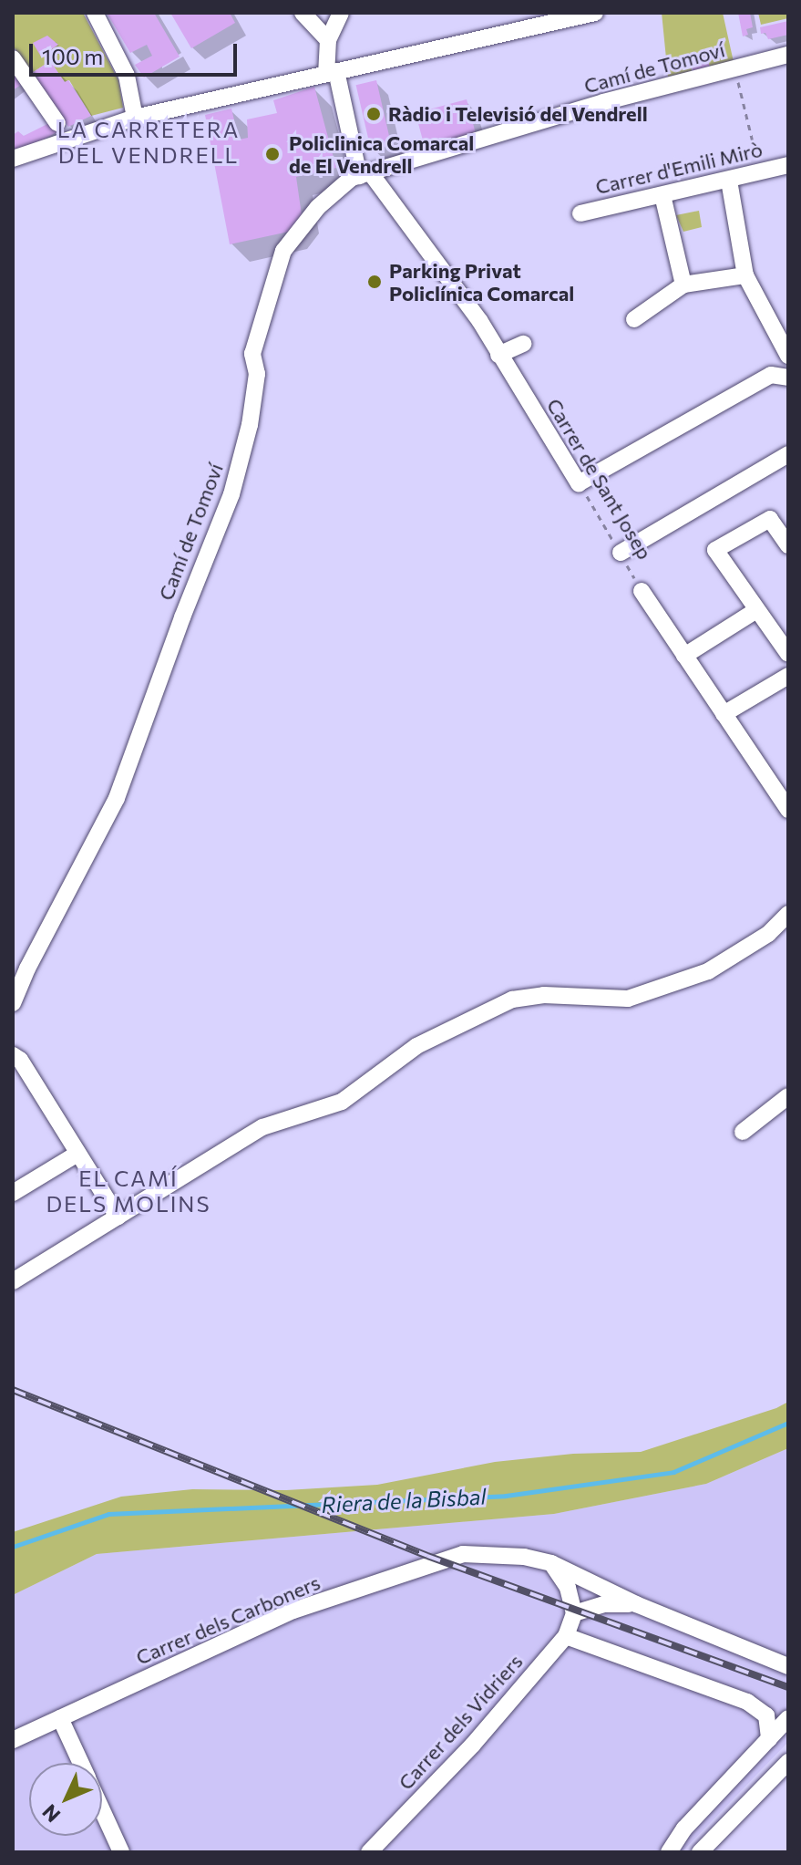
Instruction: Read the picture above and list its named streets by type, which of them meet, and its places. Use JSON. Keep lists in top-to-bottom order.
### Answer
{
  "streets": {
    "street": [
      "Camí de Tomoví",
      "Carrer d'Emili Mirò",
      "Carrer de Sant Josep",
      "Carrer dels Carboners",
      "Carrer dels Vidriers"
    ]
  },
  "crossings": [
    ["Camí de Tomoví", "Carrer de Sant Josep"],
    ["Carrer dels Carboners", "Carrer dels Vidriers"]
  ],
  "districts": ["LA CARRETERA DEL VENDRELL", "EL CAMÍ DELS MOLINS"],
  "water": ["Riera de la Bisbal"],
  "places": ["Ràdio i Televisió del Vendrell", "Policlinica Comarcal de El Vendrell", "Parking Privat Policlínica Comarcal"],
  "scale_bar": "100 m",
  "north": "bottom left"
}
